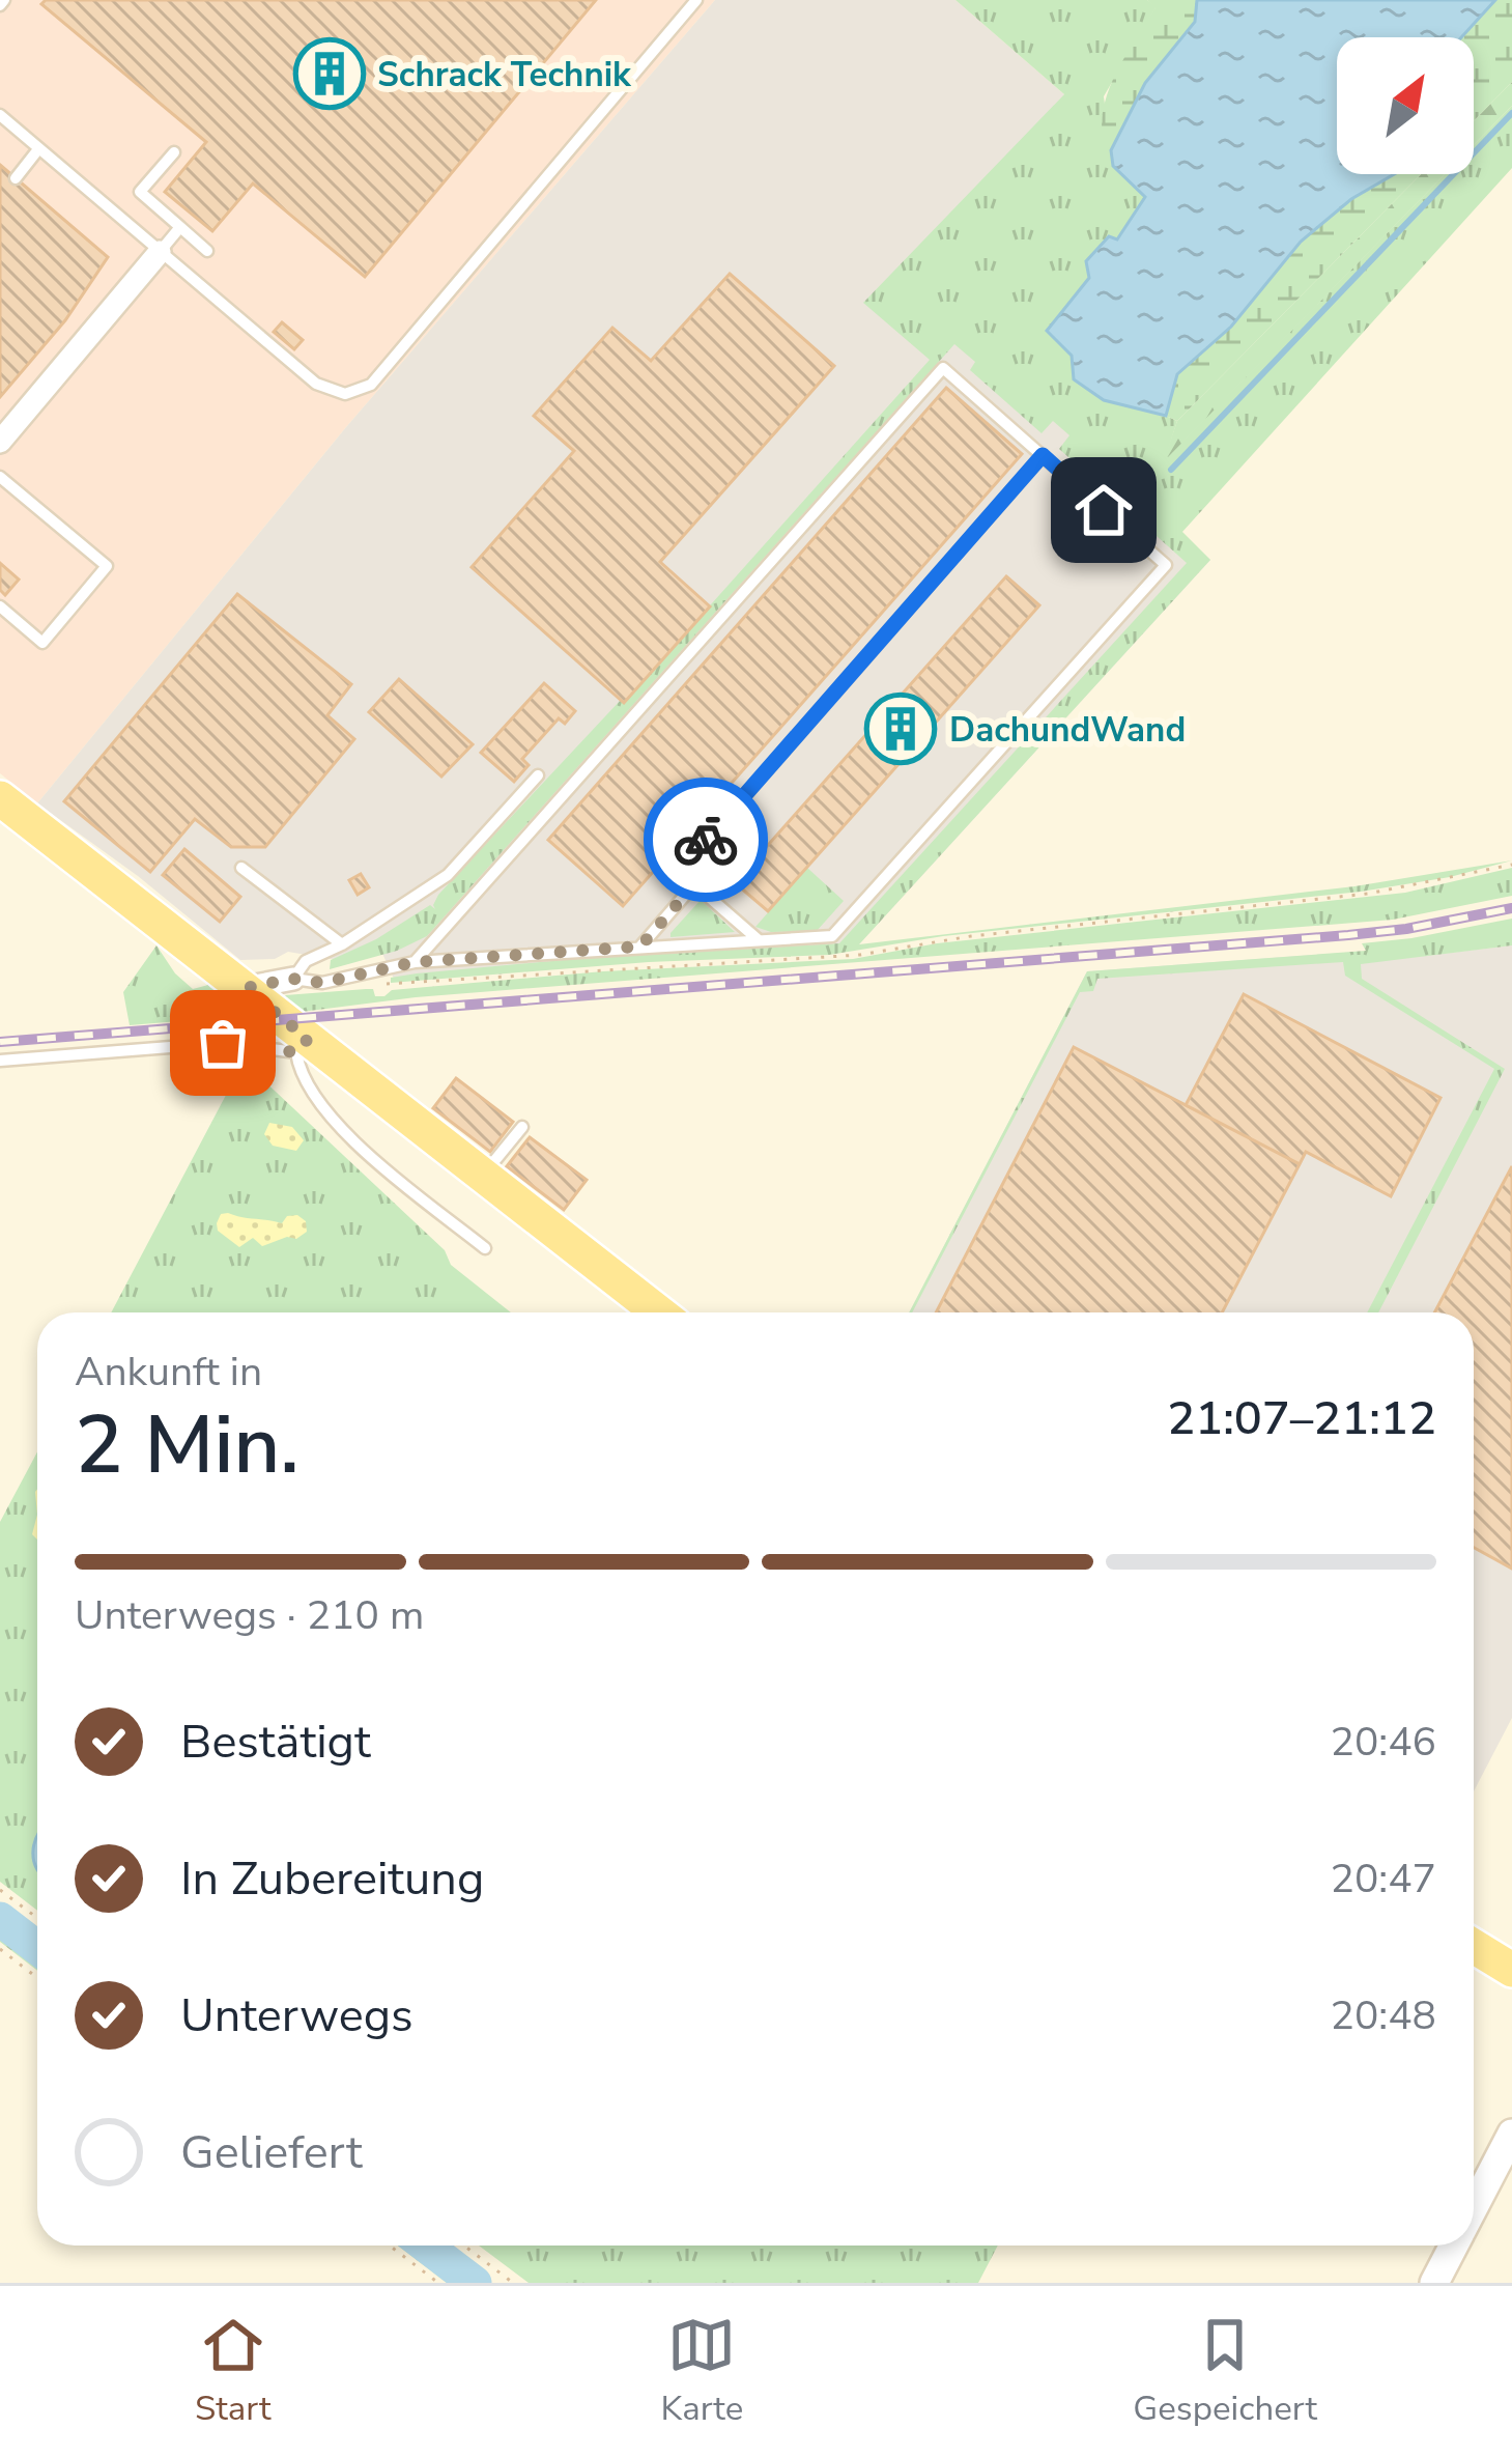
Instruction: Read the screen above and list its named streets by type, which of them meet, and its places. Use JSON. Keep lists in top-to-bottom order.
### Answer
{
  "places": {
    "building": ["Schrack Technik", "DachundWand"]
  },
  "north": "top right",
  "page": {
    "heading": ["2 Min.", "Ankunft in", "21:07–21:12"],
    "bar": "Unterwegs · 210 m",
    "list": [
      ["Bestätigt", "20:46"],
      ["In Zubereitung", "20:47"],
      ["Unterwegs", "20:48"],
      "Geliefert"
    ],
    "tabs": ["Start", "Karte", "Gespeichert"]
  }
}
